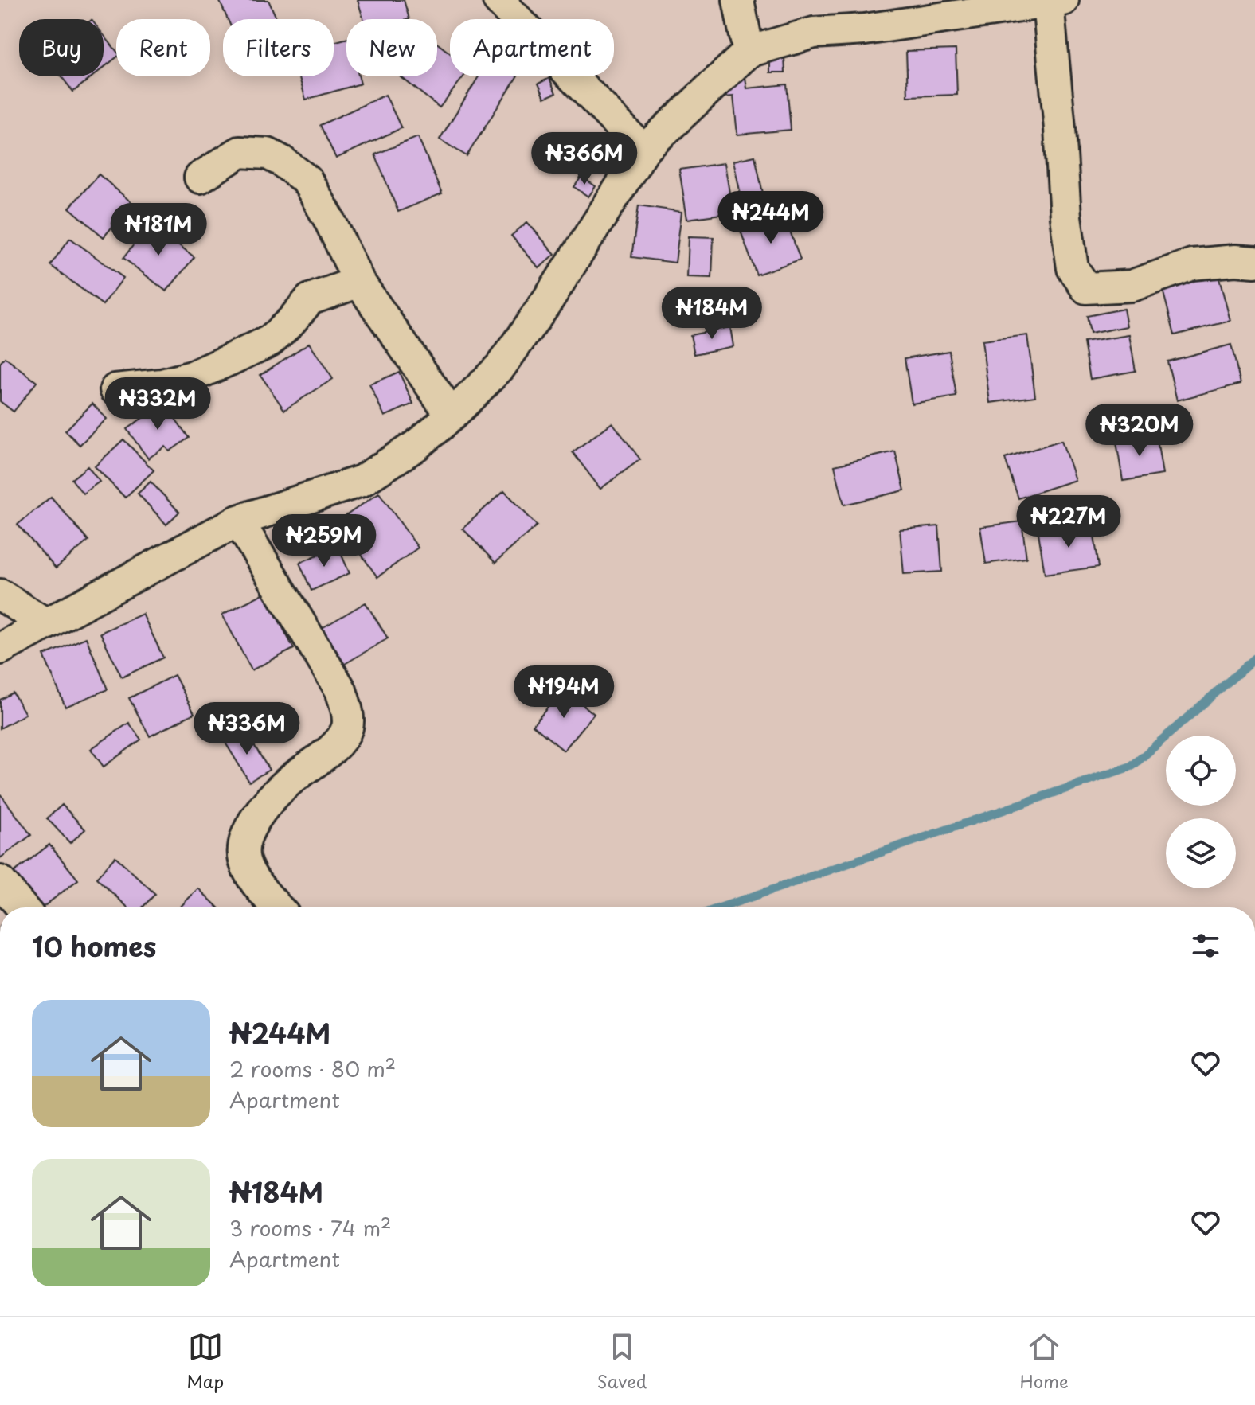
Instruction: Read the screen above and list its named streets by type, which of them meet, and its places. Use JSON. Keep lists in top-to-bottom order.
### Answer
{
  "page": {
    "chip": [
      "Buy",
      "Rent",
      "Filters",
      "New",
      "Apartment"
    ],
    "price": [
      "₦366M",
      "₦244M",
      "₦181M",
      "₦184M",
      "₦332M",
      "₦320M",
      "₦227M",
      "₦259M",
      "₦194M",
      "₦336M"
    ],
    "heading": "10 homes",
    "list": [
      {
        "name": "₦244M",
        "note": "2 rooms · 80 m² · Apartment"
      },
      {
        "name": "₦184M",
        "note": "3 rooms · 74 m² · Apartment"
      }
    ],
    "tabs": ["Map", "Saved", "Home"]
  }
}
